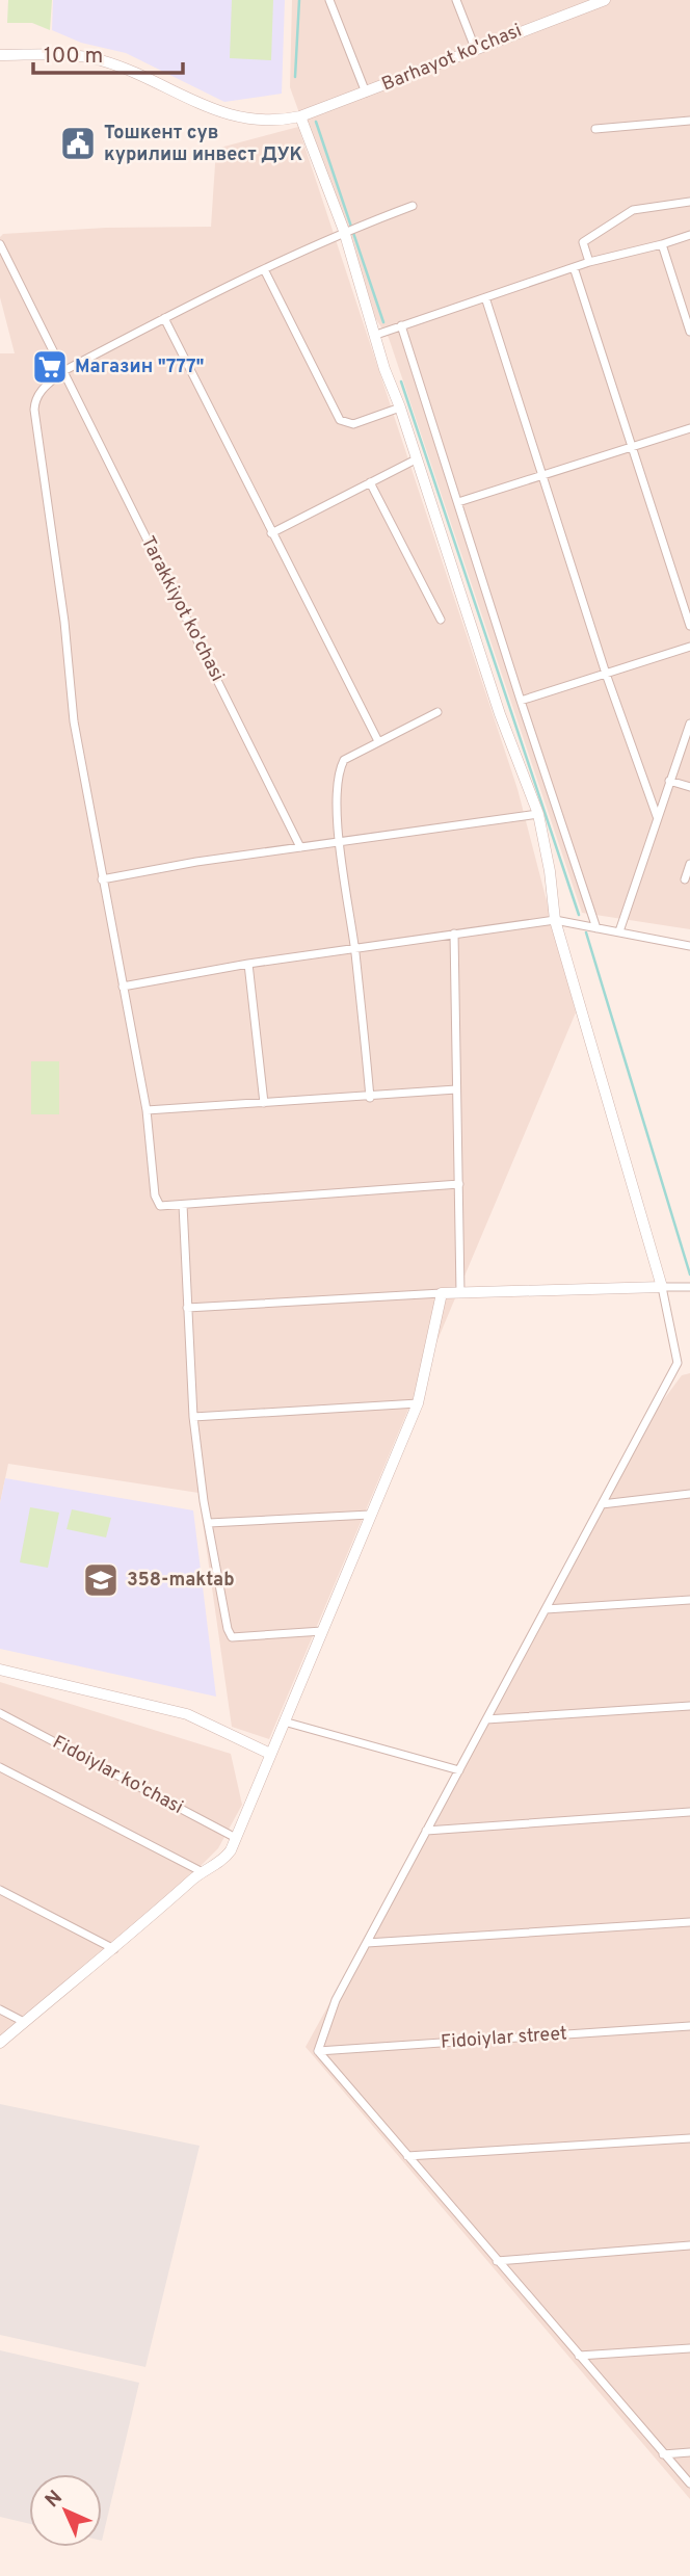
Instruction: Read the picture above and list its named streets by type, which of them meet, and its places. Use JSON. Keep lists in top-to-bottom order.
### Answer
{
  "streets": {
    "street": [
      "Barhayot ko'chasi",
      "Tarakkiyot ko'chasi",
      "Fidoiylar ko'chasi",
      "Fidoiylar street"
    ]
  },
  "places": {
    "public building": ["Тошкент сув курилиш инвест ДУК"],
    "supermarket": ["Магазин \"777\""],
    "school or university": ["358-maktab"]
  },
  "scale_bar": "100 m",
  "north": "top left"
}
